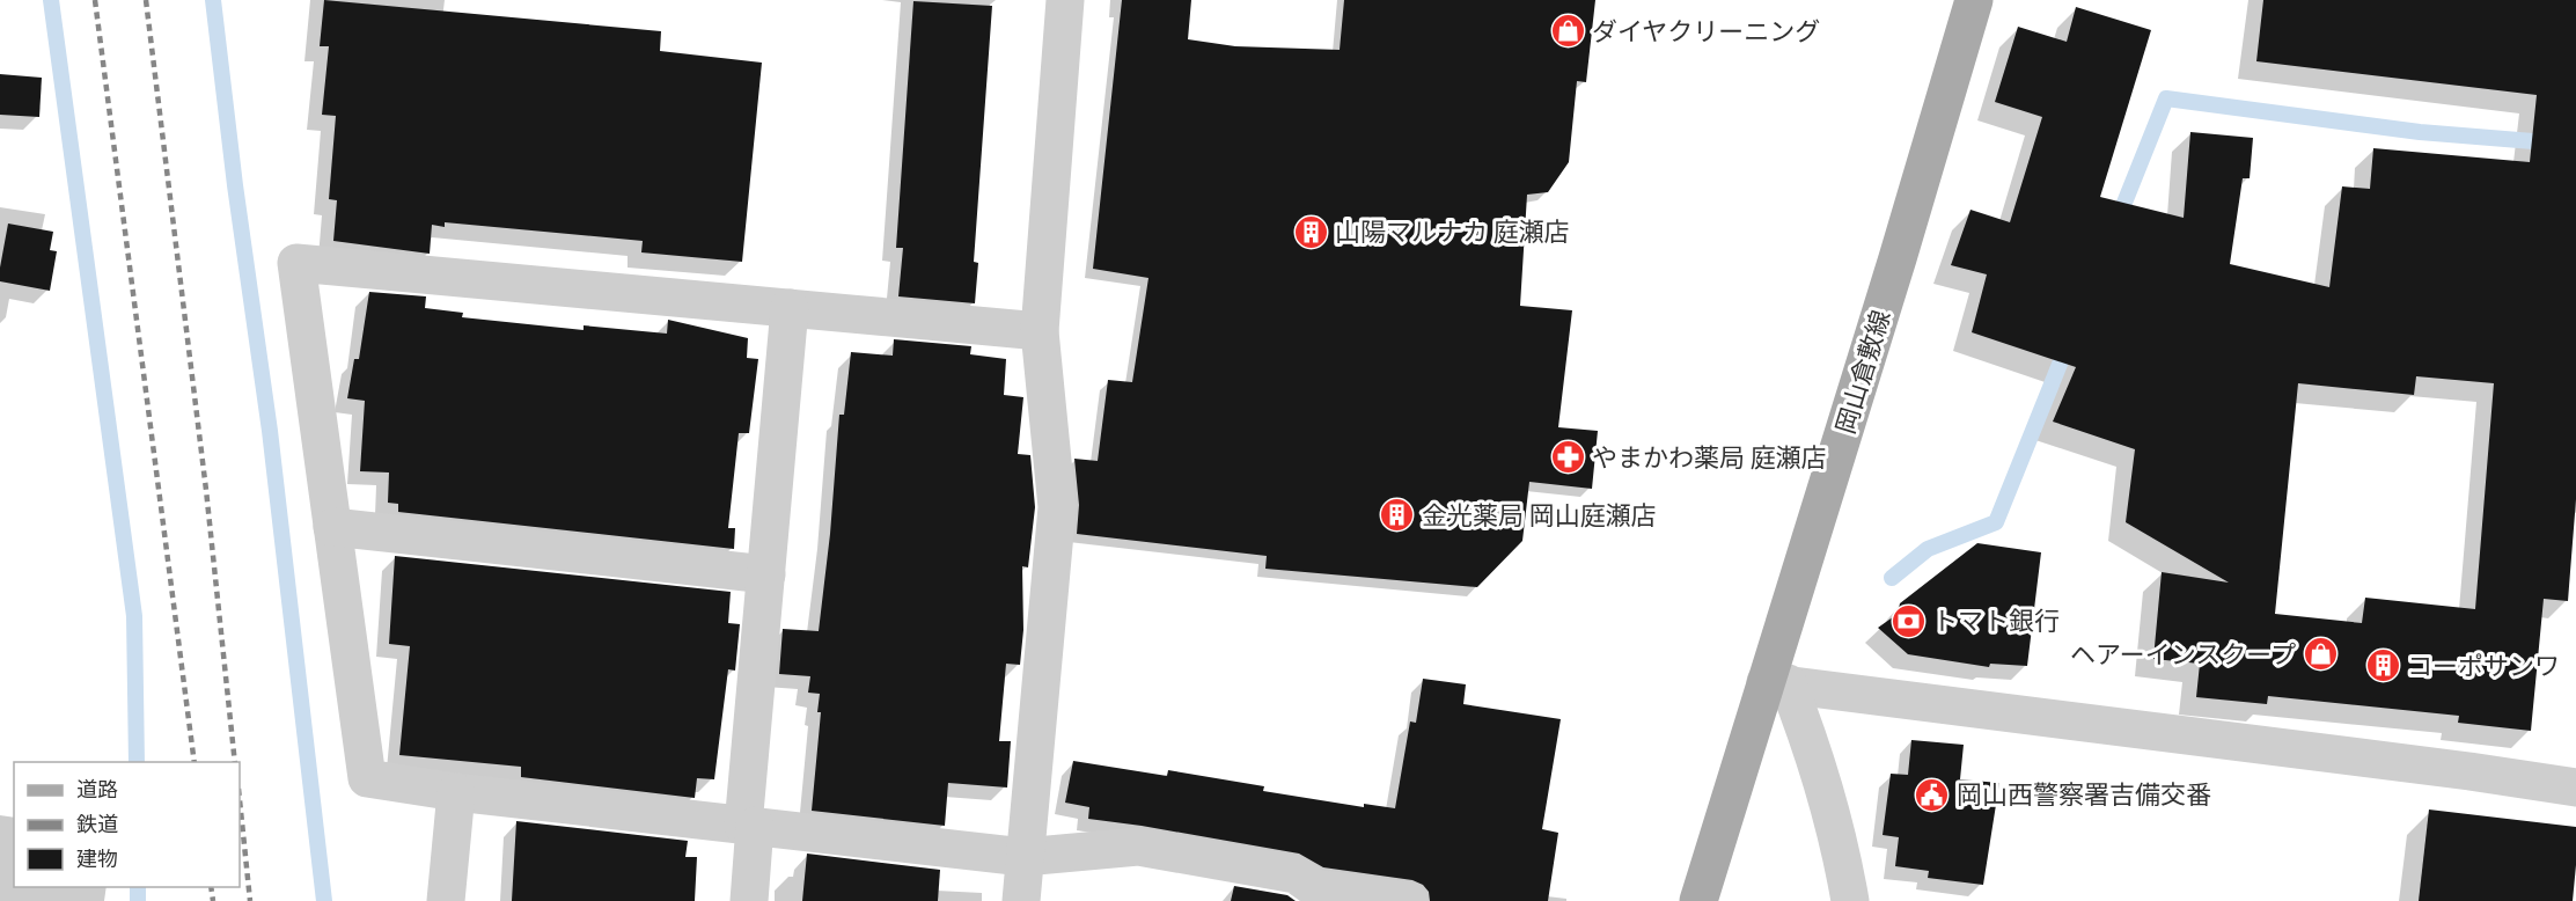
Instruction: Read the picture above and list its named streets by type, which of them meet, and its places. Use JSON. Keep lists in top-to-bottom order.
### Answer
{
  "streets": {
    "main road": ["岡山倉敷線"]
  },
  "places": {
    "shop": ["ダイヤクリーニング", "ヘアーインスクープ"],
    "building": ["山陽マルナカ 庭瀬店", "金光薬局 岡山庭瀬店", "コーポサンワ"],
    "pharmacy": ["やまかわ薬局 庭瀬店"],
    "bank": ["トマト銀行"],
    "public building": ["岡山西警察署吉備交番"]
  },
  "legend": ["道路", "鉄道", "建物"]
}
